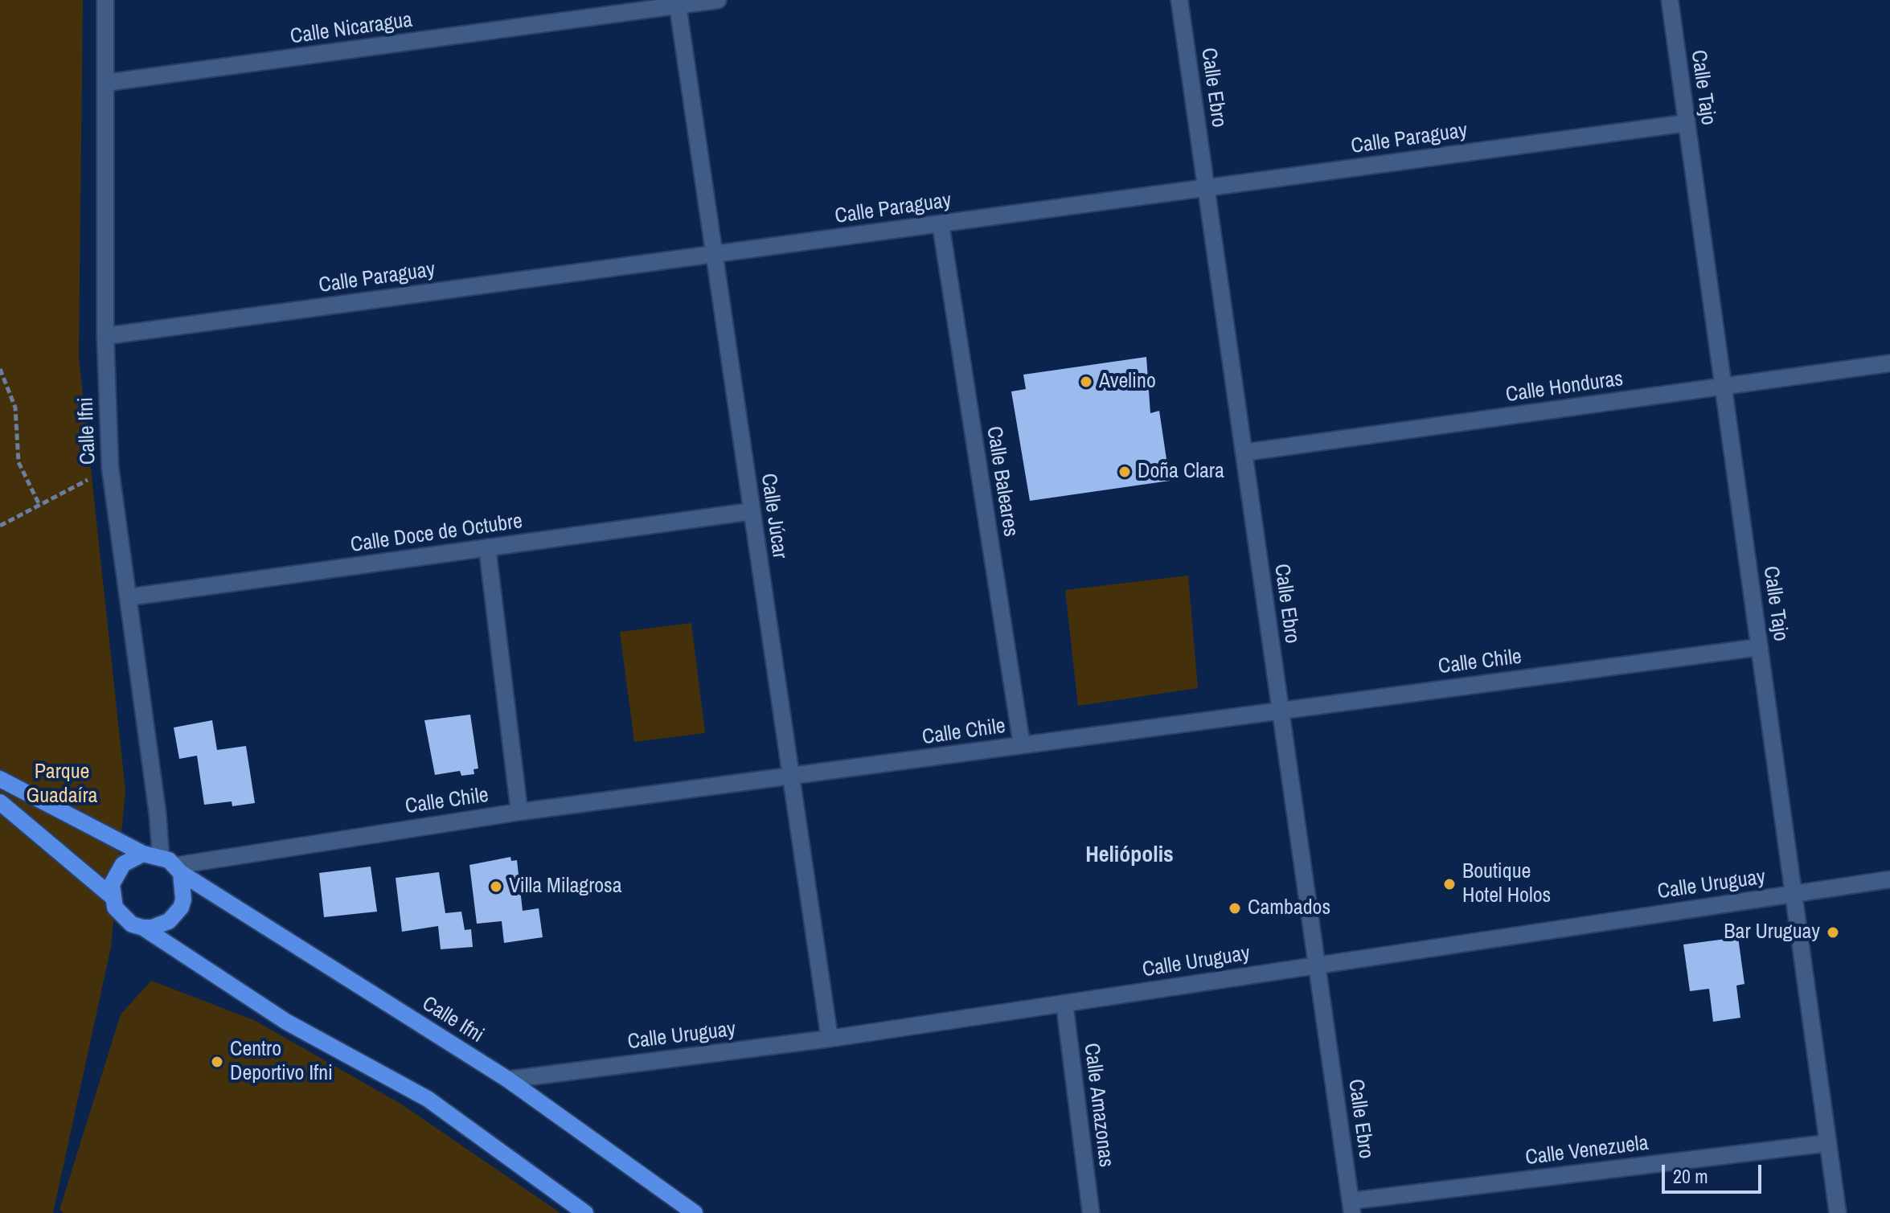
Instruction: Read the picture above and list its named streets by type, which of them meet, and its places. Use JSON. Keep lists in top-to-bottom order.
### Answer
{
  "streets": {
    "main road": ["Calle Ifni"],
    "street": [
      "Calle Nicaragua",
      "Calle Ebro",
      "Calle Tajo",
      "Calle Paraguay",
      "Calle Honduras",
      "Calle Baleares",
      "Calle Júcar",
      "Calle Doce de Octubre",
      "Calle Chile",
      "Calle Uruguay",
      "Calle Amazonas",
      "Calle Venezuela"
    ]
  },
  "crossings": [
    ["Calle Nicaragua", "Calle Ifni"],
    ["Calle Nicaragua", "Calle Júcar"],
    ["Calle Ebro", "Calle Paraguay"],
    ["Calle Ebro", "Calle Honduras"],
    ["Calle Ebro", "Calle Chile"],
    ["Calle Ebro", "Calle Uruguay"],
    ["Calle Ebro", "Calle Venezuela"],
    ["Calle Tajo", "Calle Paraguay"],
    ["Calle Tajo", "Calle Honduras"],
    ["Calle Tajo", "Calle Chile"],
    ["Calle Tajo", "Calle Uruguay"],
    ["Calle Tajo", "Calle Venezuela"],
    ["Calle Paraguay", "Calle Ifni"],
    ["Calle Paraguay", "Calle Baleares"],
    ["Calle Paraguay", "Calle Júcar"],
    ["Calle Ifni", "Calle Doce de Octubre"],
    ["Calle Ifni", "Calle Chile"],
    ["Calle Ifni", "Calle Uruguay"],
    ["Calle Baleares", "Calle Chile"],
    ["Calle Júcar", "Calle Doce de Octubre"],
    ["Calle Júcar", "Calle Chile"],
    ["Calle Júcar", "Calle Uruguay"],
    ["Calle Uruguay", "Calle Amazonas"]
  ],
  "districts": ["Heliópolis"],
  "parks": ["Parque Guadaíra"],
  "places": [
    "Avelino",
    "Doña Clara",
    "Boutique Hotel Holos",
    "Villa Milagrosa",
    "Cambados",
    "Bar Uruguay",
    "Centro Deportivo Ifni"
  ],
  "scale_bar": "20 m"
}
